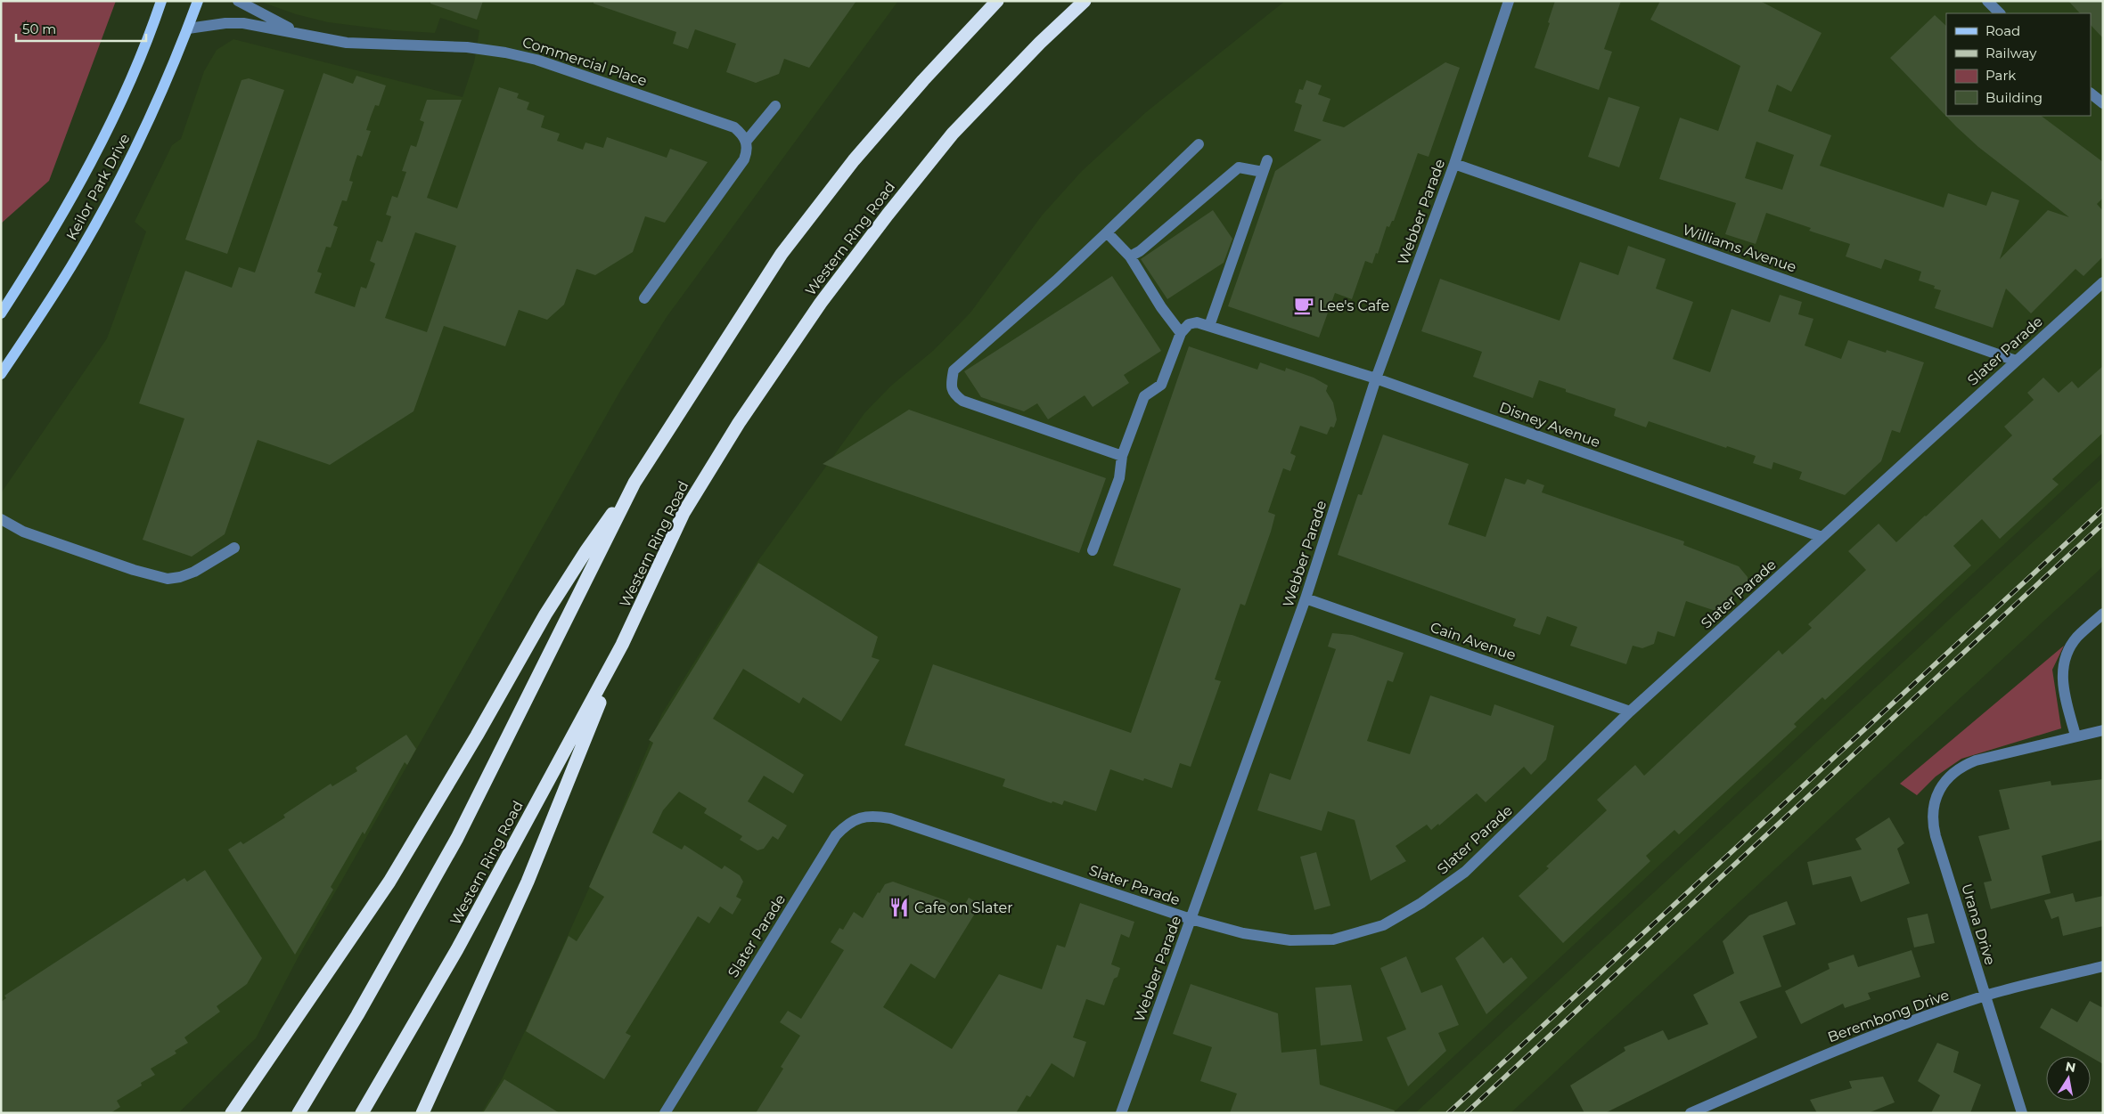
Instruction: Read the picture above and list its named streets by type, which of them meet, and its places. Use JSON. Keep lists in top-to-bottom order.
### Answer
{
  "streets": {
    "highway": ["Western Ring Road"],
    "main road": ["Keilor Park Drive"],
    "street": [
      "Commercial Place",
      "Webber Parade",
      "Williams Avenue",
      "Slater Parade",
      "Disney Avenue",
      "Cain Avenue",
      "Urana Drive",
      "Berembong Drive"
    ]
  },
  "crossings": [
    ["Commercial Place", "Keilor Park Drive"],
    ["Webber Parade", "Williams Avenue"],
    ["Webber Parade", "Slater Parade"],
    ["Webber Parade", "Disney Avenue"],
    ["Webber Parade", "Cain Avenue"],
    ["Williams Avenue", "Slater Parade"],
    ["Slater Parade", "Disney Avenue"],
    ["Slater Parade", "Cain Avenue"],
    ["Urana Drive", "Berembong Drive"]
  ],
  "places": {
    "cafe": ["Lee's Cafe"],
    "restaurant": ["Cafe on Slater"]
  },
  "legend": [
    "Road",
    "Railway",
    "Park",
    "Building"
  ],
  "scale_bar": "50 m",
  "north": "top"
}
